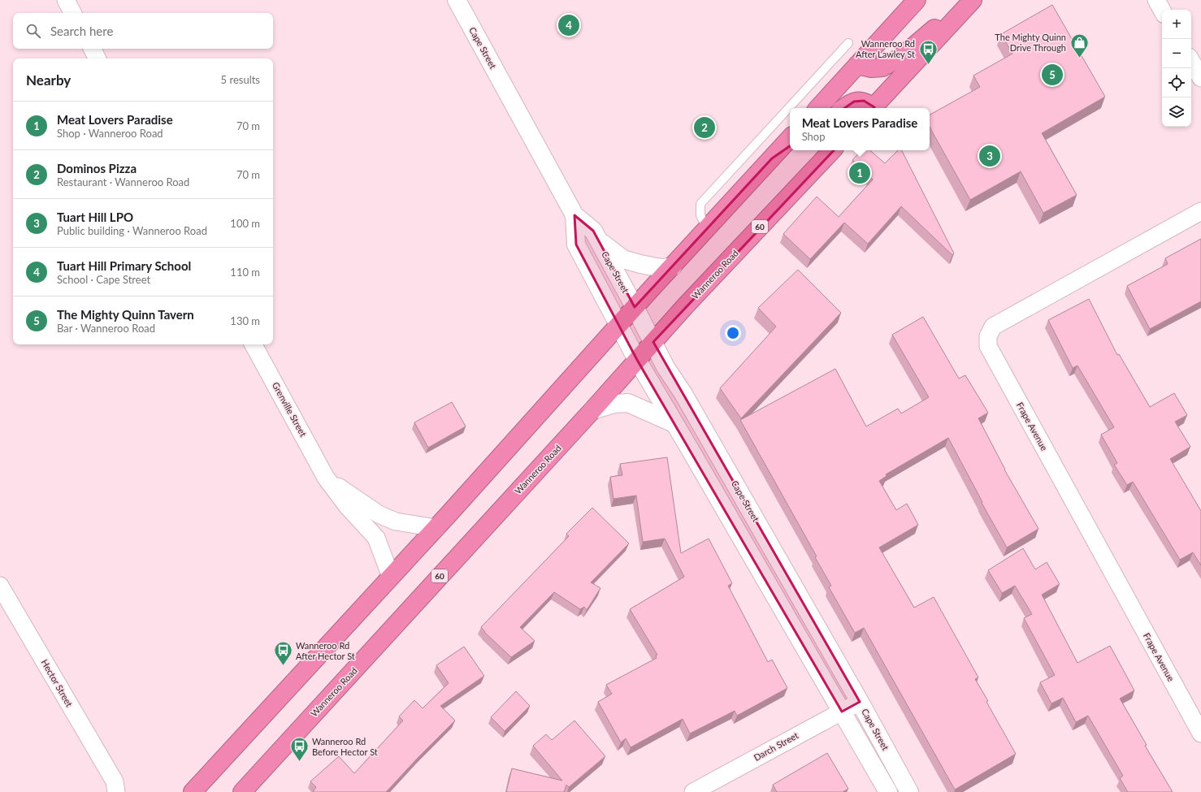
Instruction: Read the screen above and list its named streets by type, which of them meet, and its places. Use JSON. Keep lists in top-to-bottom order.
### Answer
{
  "streets": {
    "highway": ["60", "Wanneroo Road"],
    "street": [
      "Cape Street",
      "Grenville Street",
      "Frape Avenue",
      "Hector Street",
      "Darch Street"
    ]
  },
  "crossings": [
    ["Cape Street", "Wanneroo Road"],
    ["Cape Street", "Darch Street"]
  ],
  "places": {
    "shop": ["The Mighty Quinn Drive Through"],
    "bus stop": ["Wanneroo Rd After Lawley St", "Wanneroo Rd After Hector St", "Wanneroo Rd Before Hector St"]
  },
  "page": {
    "map_buttons": ["+", "−"],
    "pins": [
      "4",
      "5",
      "2",
      "3",
      "1"
    ],
    "search": "Search here",
    "heading": ["Nearby", "5 results"],
    "list": [
      {
        "mark": "1",
        "name": "Meat Lovers Paradise",
        "note": "Shop · Wanneroo Road",
        "value": "70 m"
      },
      {
        "mark": "2",
        "name": "Dominos Pizza",
        "note": "Restaurant · Wanneroo Road",
        "value": "70 m"
      },
      {
        "mark": "3",
        "name": "Tuart Hill LPO",
        "note": "Public building · Wanneroo Road",
        "value": "100 m"
      },
      {
        "mark": "4",
        "name": "Tuart Hill Primary School",
        "note": "School · Cape Street",
        "value": "110 m"
      },
      {
        "mark": "5",
        "name": "The Mighty Quinn Tavern",
        "note": "Bar · Wanneroo Road",
        "value": "130 m"
      }
    ],
    "popup": ["Meat Lovers Paradise", "Shop"]
  }
}
